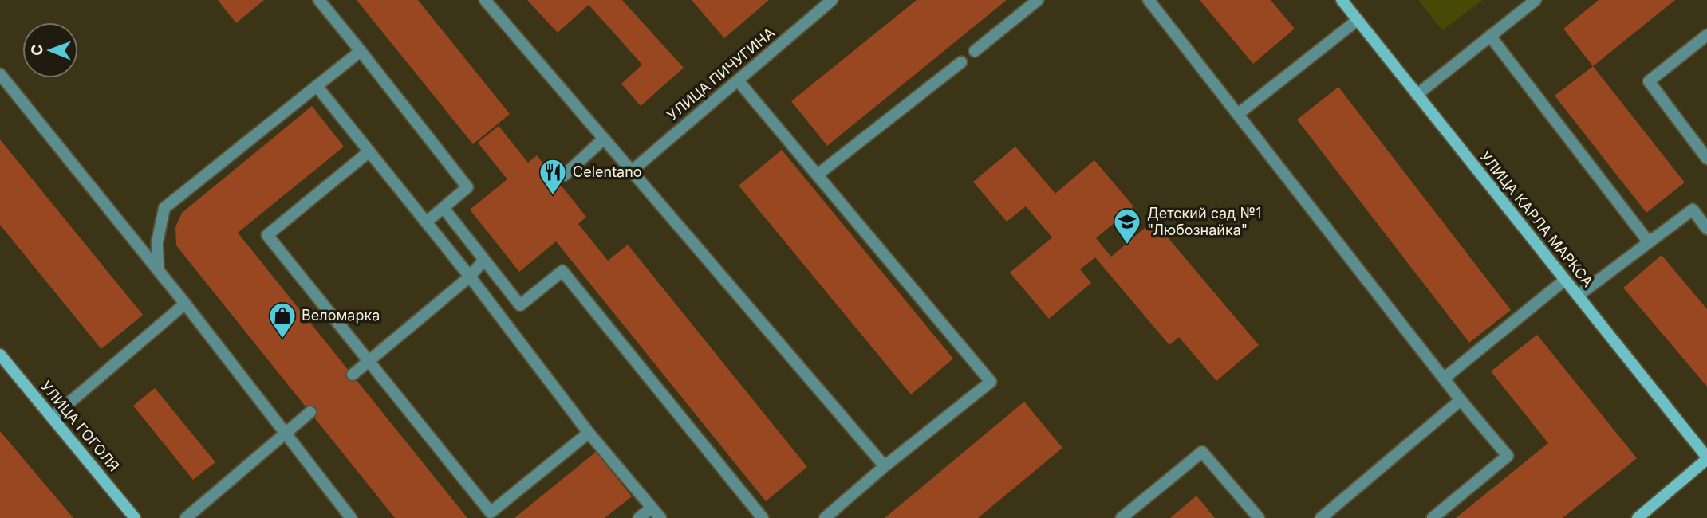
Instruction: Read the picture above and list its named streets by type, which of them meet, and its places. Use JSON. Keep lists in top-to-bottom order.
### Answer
{
  "streets": {
    "main road": ["УЛИЦА КАРЛА МАРКСА", "УЛИЦА ГОГОЛЯ"],
    "street": ["УЛИЦА ПИЧУГИНА"]
  },
  "places": {
    "restaurant": ["Celentano"],
    "school or university": ["Детский cад №1 \"Любознайка\""],
    "shop": ["Веломарка"]
  },
  "north": "left"
}
